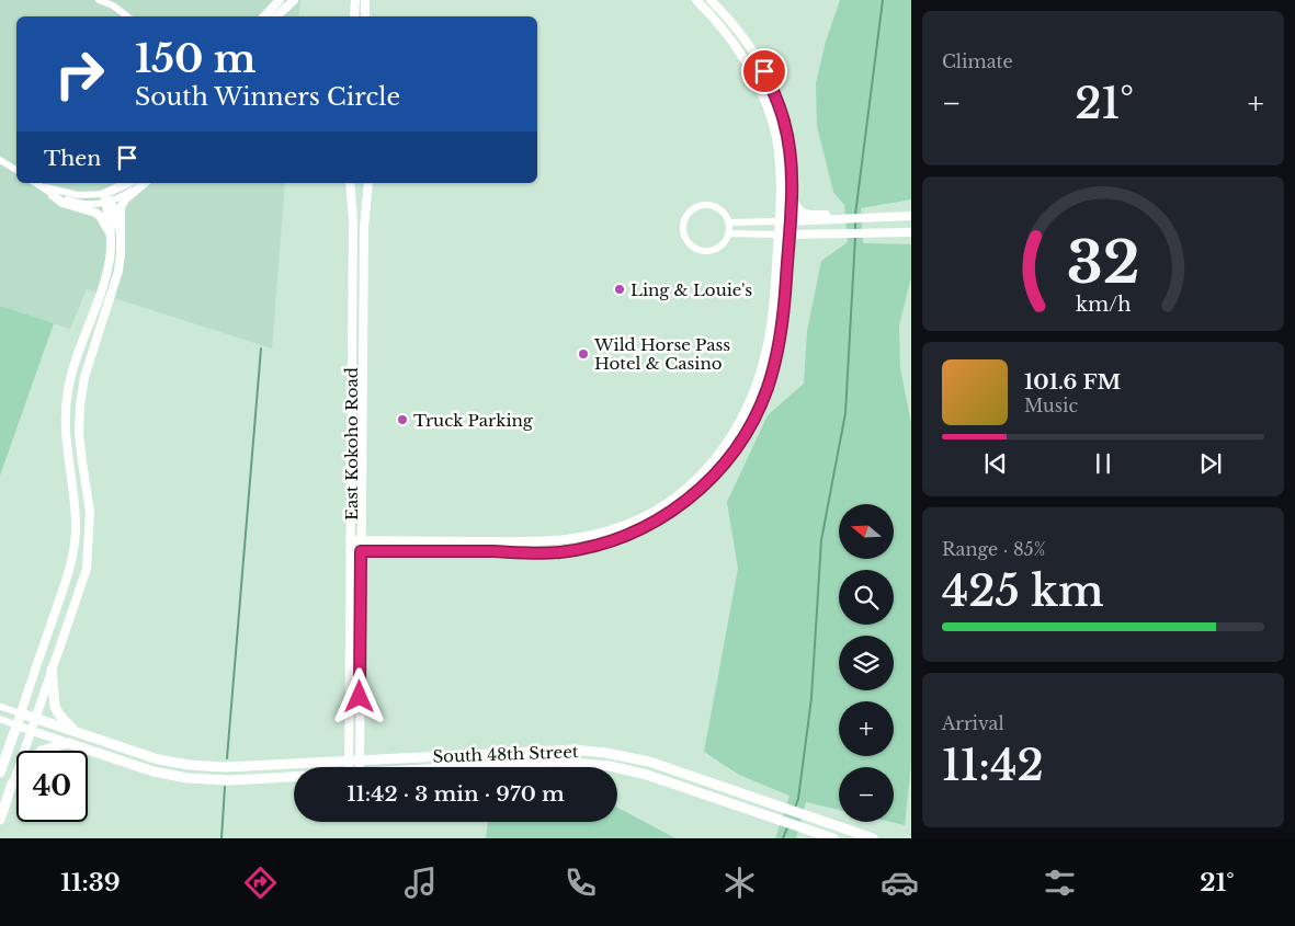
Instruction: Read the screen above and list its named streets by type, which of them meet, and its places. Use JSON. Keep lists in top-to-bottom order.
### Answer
{
  "streets": {
    "main road": ["South 48th Street"],
    "street": ["East Kokoho Road"]
  },
  "crossings": [
    ["East Kokoho Road", "South 48th Street"]
  ],
  "places": ["Ling & Louie's", "Wild Horse Pass Hotel & Casino", "Truck Parking"],
  "north": "left",
  "page": {
    "tile": [
      "Climate",
      ["Range · 85%", "425 km"],
      ["Arrival", "11:42"]
    ],
    "turn": ["150 m", "South Winners Circle"],
    "heat": ["−", "21°", "+"],
    "then": "Then",
    "song": ["101.6 FM", "Music"],
    "map_buttons": ["+", "−"],
    "limit": "40",
    "trip": "11:42 · 3 min · 970 m",
    "tabs": ["11:39", "21°"],
    "gauge": ["32", "km/h"]
  }
}
